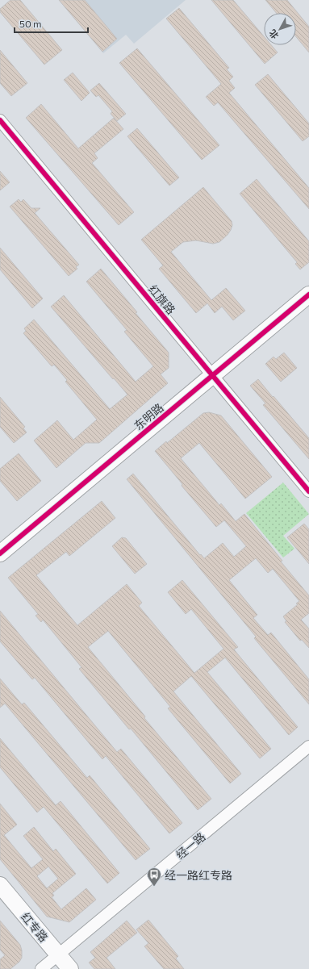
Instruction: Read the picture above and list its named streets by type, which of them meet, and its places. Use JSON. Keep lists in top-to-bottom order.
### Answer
{
  "streets": {
    "street": [
      "红旗路",
      "东明路",
      "经一路",
      "红专路"
    ]
  },
  "crossings": [
    ["红旗路", "东明路"],
    ["经一路", "红专路"]
  ],
  "places": {
    "bus stop": ["经一路红专路"]
  },
  "scale_bar": "50 m",
  "north": "bottom left"
}
